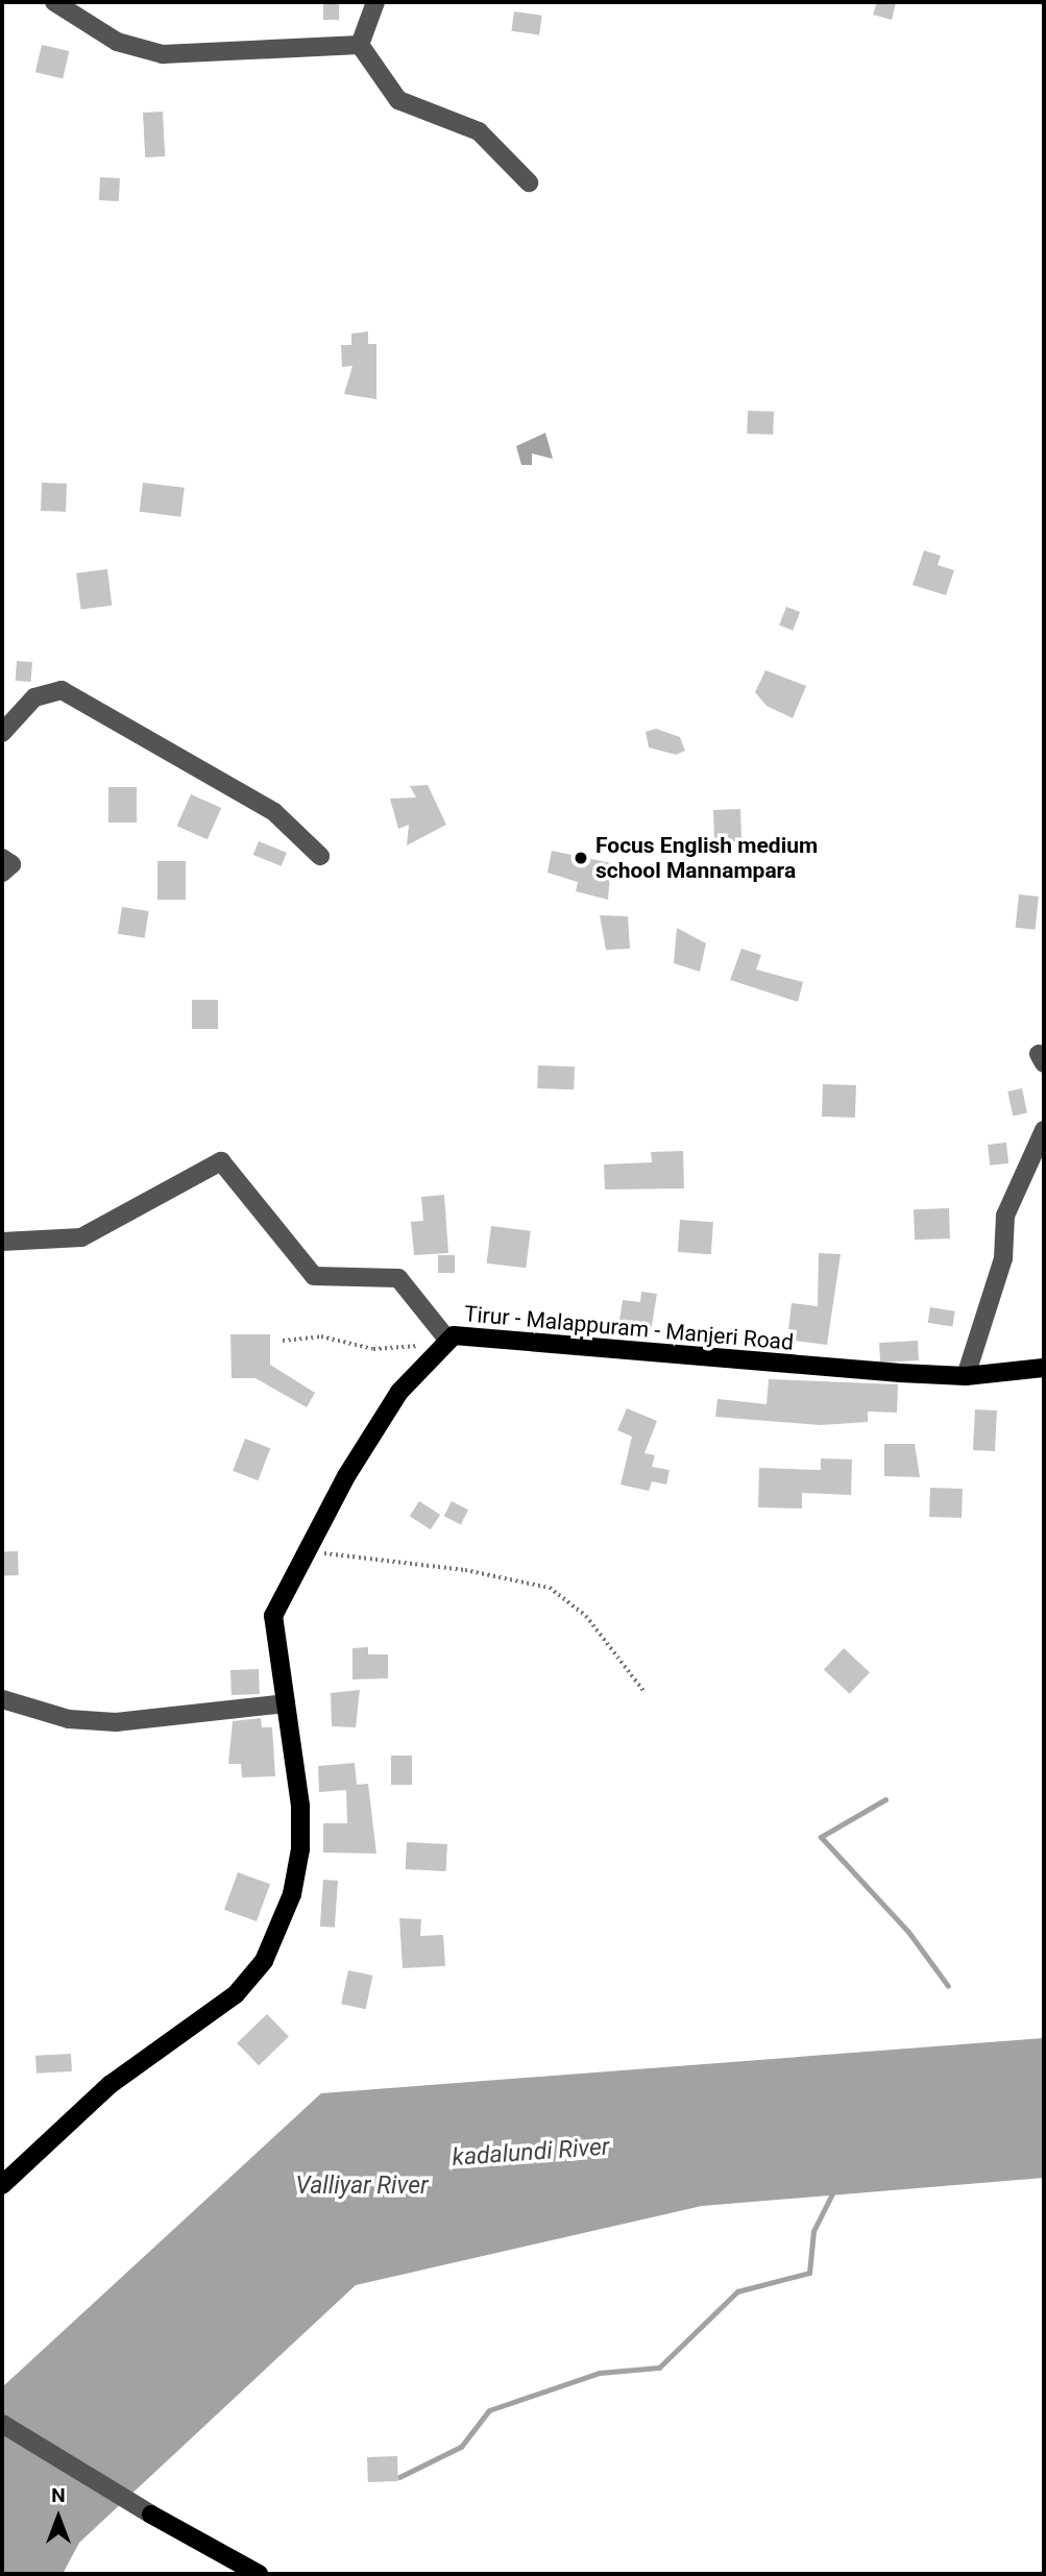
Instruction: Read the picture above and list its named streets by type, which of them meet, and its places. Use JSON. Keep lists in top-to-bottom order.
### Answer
{
  "streets": {
    "main road": ["Tirur - Malappuram - Manjeri Road"]
  },
  "water": ["kadalundi River", "Valliyar River"],
  "places": ["Focus English medium school Mannampara"],
  "north": "top"
}
